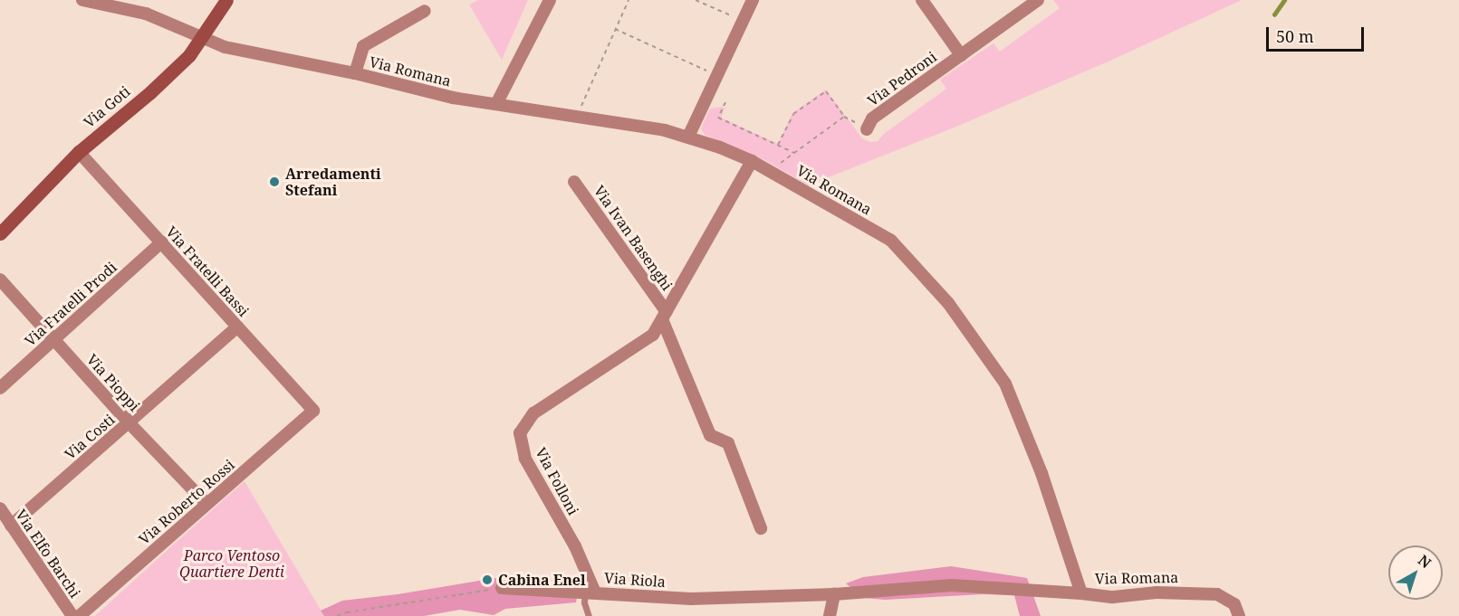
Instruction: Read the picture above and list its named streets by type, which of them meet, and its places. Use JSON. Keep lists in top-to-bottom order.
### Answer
{
  "streets": {
    "street": [
      "Via Romana",
      "Via Pedroni",
      "Via Goti",
      "Via Ivan Basenghi",
      "Via Fratelli Bassi",
      "Via Fratelli Prodi",
      "Via Pioppi",
      "Via Costi",
      "Via Folloni",
      "Via Roberto Rossi",
      "Via Elfo Barchi",
      "Via Riola"
    ]
  },
  "crossings": [
    ["Via Romana", "Via Goti"],
    ["Via Romana", "Via Folloni"],
    ["Via Romana", "Via Riola"],
    ["Via Goti", "Via Fratelli Bassi"],
    ["Via Ivan Basenghi", "Via Folloni"],
    ["Via Fratelli Bassi", "Via Fratelli Prodi"],
    ["Via Fratelli Bassi", "Via Costi"],
    ["Via Fratelli Bassi", "Via Roberto Rossi"],
    ["Via Fratelli Prodi", "Via Pioppi"],
    ["Via Pioppi", "Via Costi"],
    ["Via Pioppi", "Via Roberto Rossi"],
    ["Via Costi", "Via Elfo Barchi"],
    ["Via Folloni", "Via Riola"]
  ],
  "parks": ["Parco Ventoso Quartiere Denti"],
  "places": ["Arredamenti Stefani", "Cabina Enel"],
  "scale_bar": "50 m",
  "north": "top right"
}
